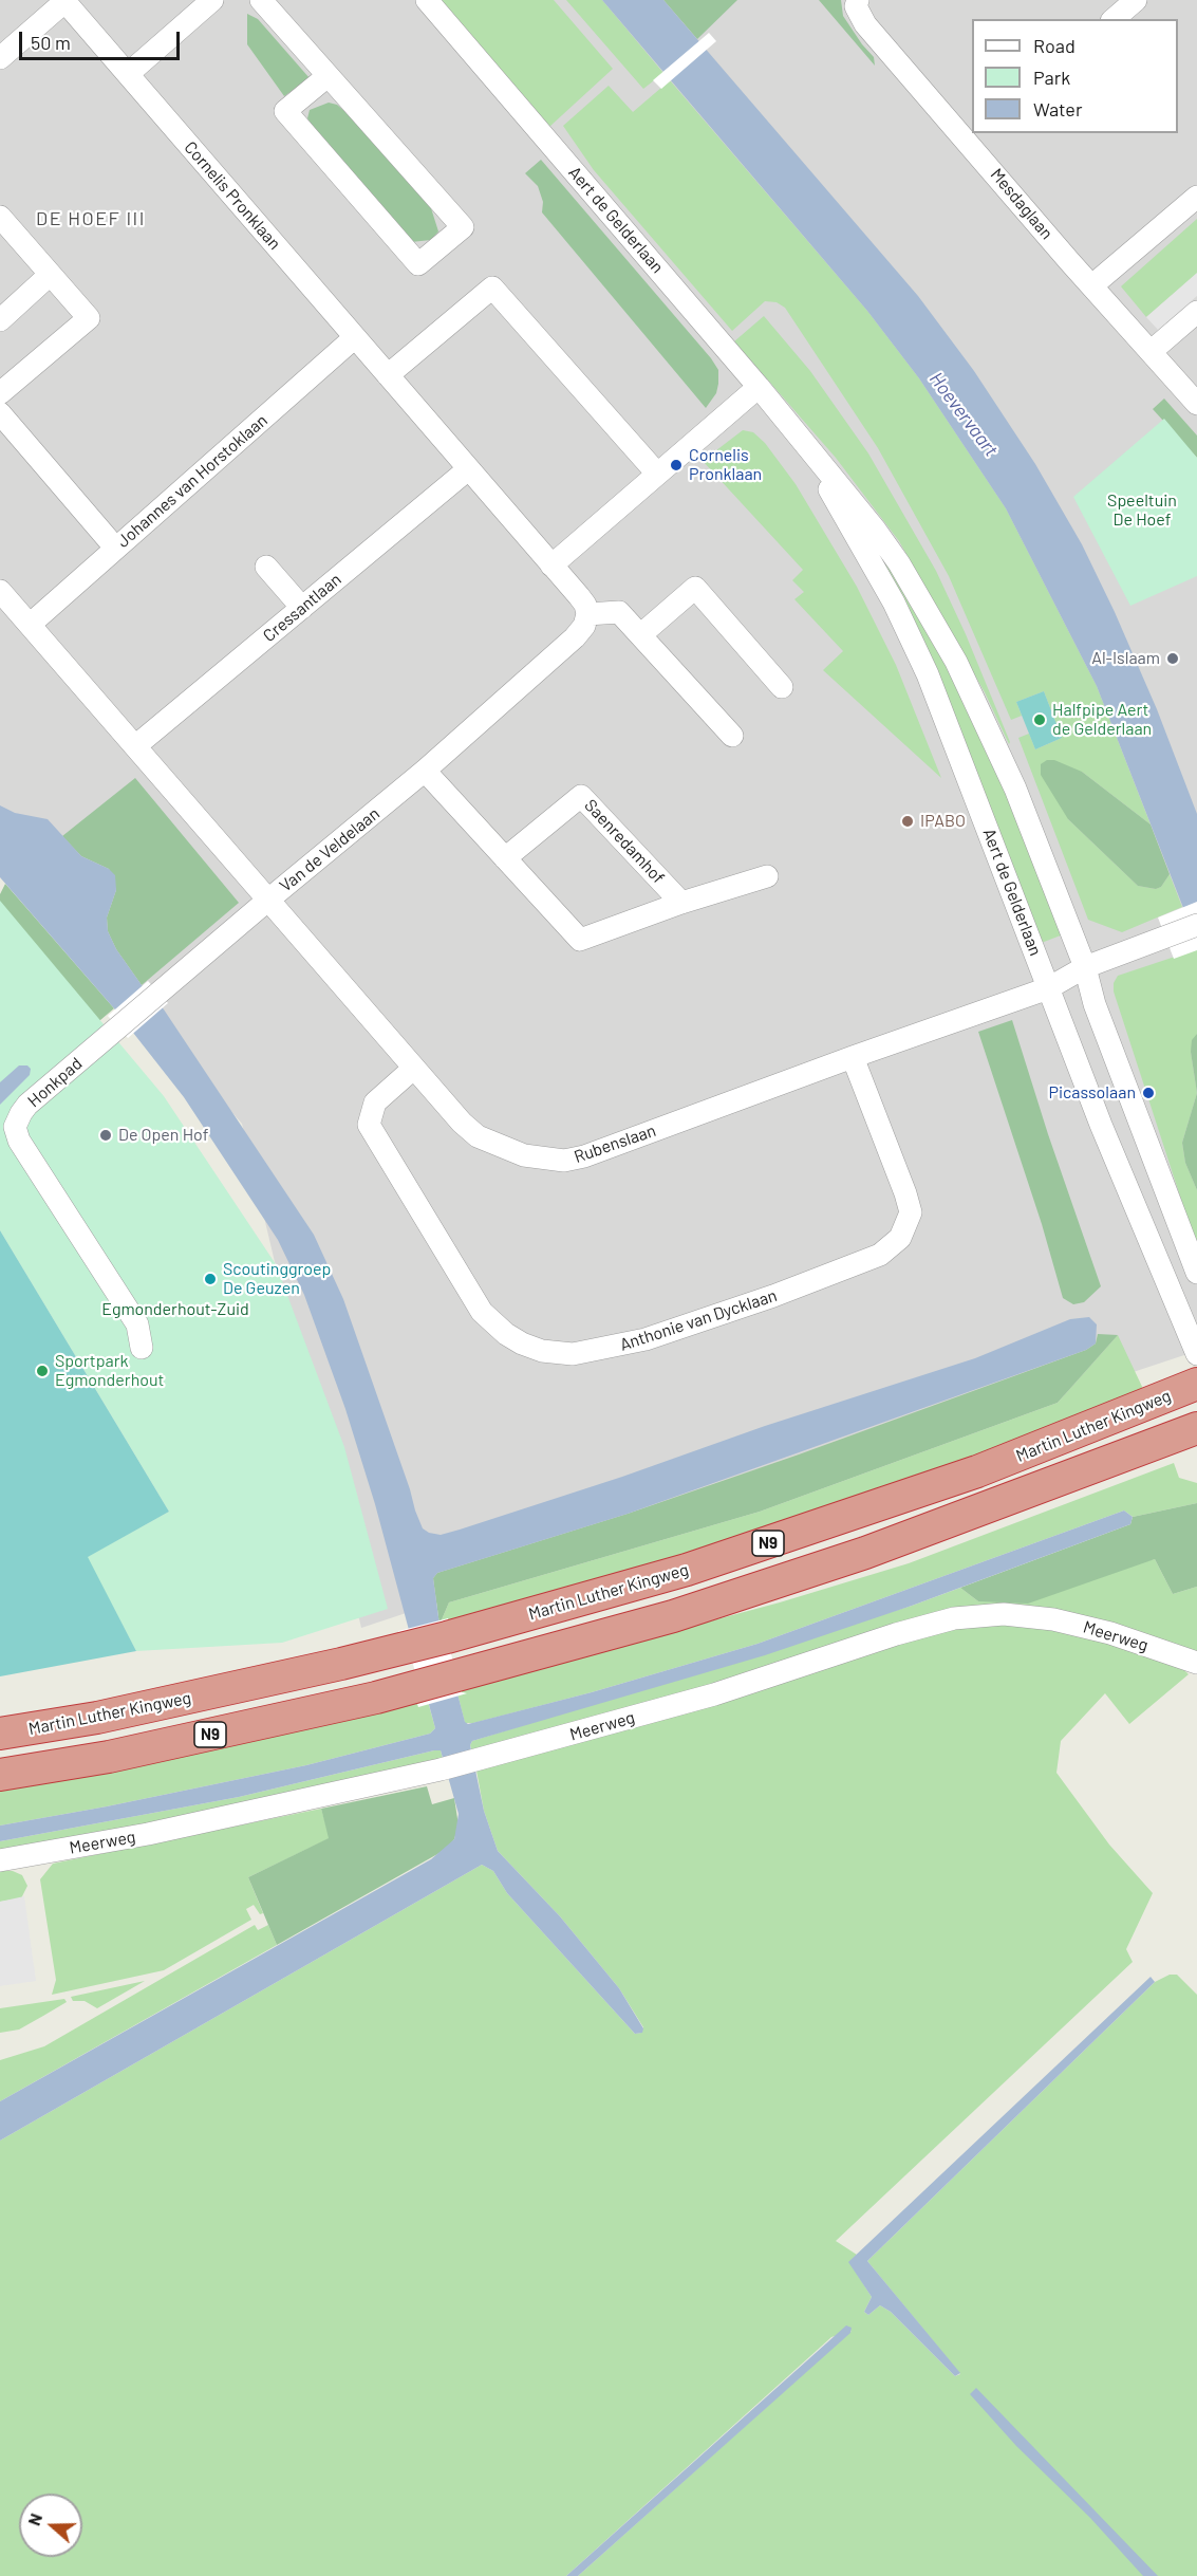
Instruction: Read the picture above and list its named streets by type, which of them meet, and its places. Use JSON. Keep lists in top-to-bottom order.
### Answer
{
  "streets": {
    "highway": ["Martin Luther Kingweg", "N9"],
    "street": [
      "Cornelis Pronklaan",
      "Mesdaglaan",
      "Aert de Gelderlaan",
      "Johannes van Horstoklaan",
      "Cressantlaan",
      "Saenredamhof",
      "Van de Veldelaan",
      "Honkpad",
      "Rubenslaan",
      "Anthonie van Dycklaan",
      "Meerweg"
    ]
  },
  "crossings": [
    ["Cornelis Pronklaan", "Johannes van Horstoklaan"],
    ["Cornelis Pronklaan", "Cressantlaan"],
    ["Aert de Gelderlaan", "Rubenslaan"],
    ["Johannes van Horstoklaan", "Van de Veldelaan"],
    ["Cressantlaan", "Van de Veldelaan"],
    ["Saenredamhof", "Van de Veldelaan"],
    ["Van de Veldelaan", "Honkpad"],
    ["Van de Veldelaan", "Rubenslaan"],
    ["Honkpad", "Rubenslaan"],
    ["Rubenslaan", "Anthonie van Dycklaan"]
  ],
  "districts": ["DE HOEF III"],
  "water": ["Hoevervaart"],
  "parks": ["Speeltuin De Hoef", "Egmonderhout-Zuid"],
  "places": [
    "Cornelis Pronklaan",
    "Al-Islaam",
    "Halfpipe Aert de Gelderlaan",
    "IPABO",
    "Picassolaan",
    "De Open Hof",
    "Scoutinggroep De Geuzen",
    "Sportpark Egmonderhout"
  ],
  "legend": ["Road", "Park", "Water"],
  "scale_bar": "50 m",
  "north": "left"
}
